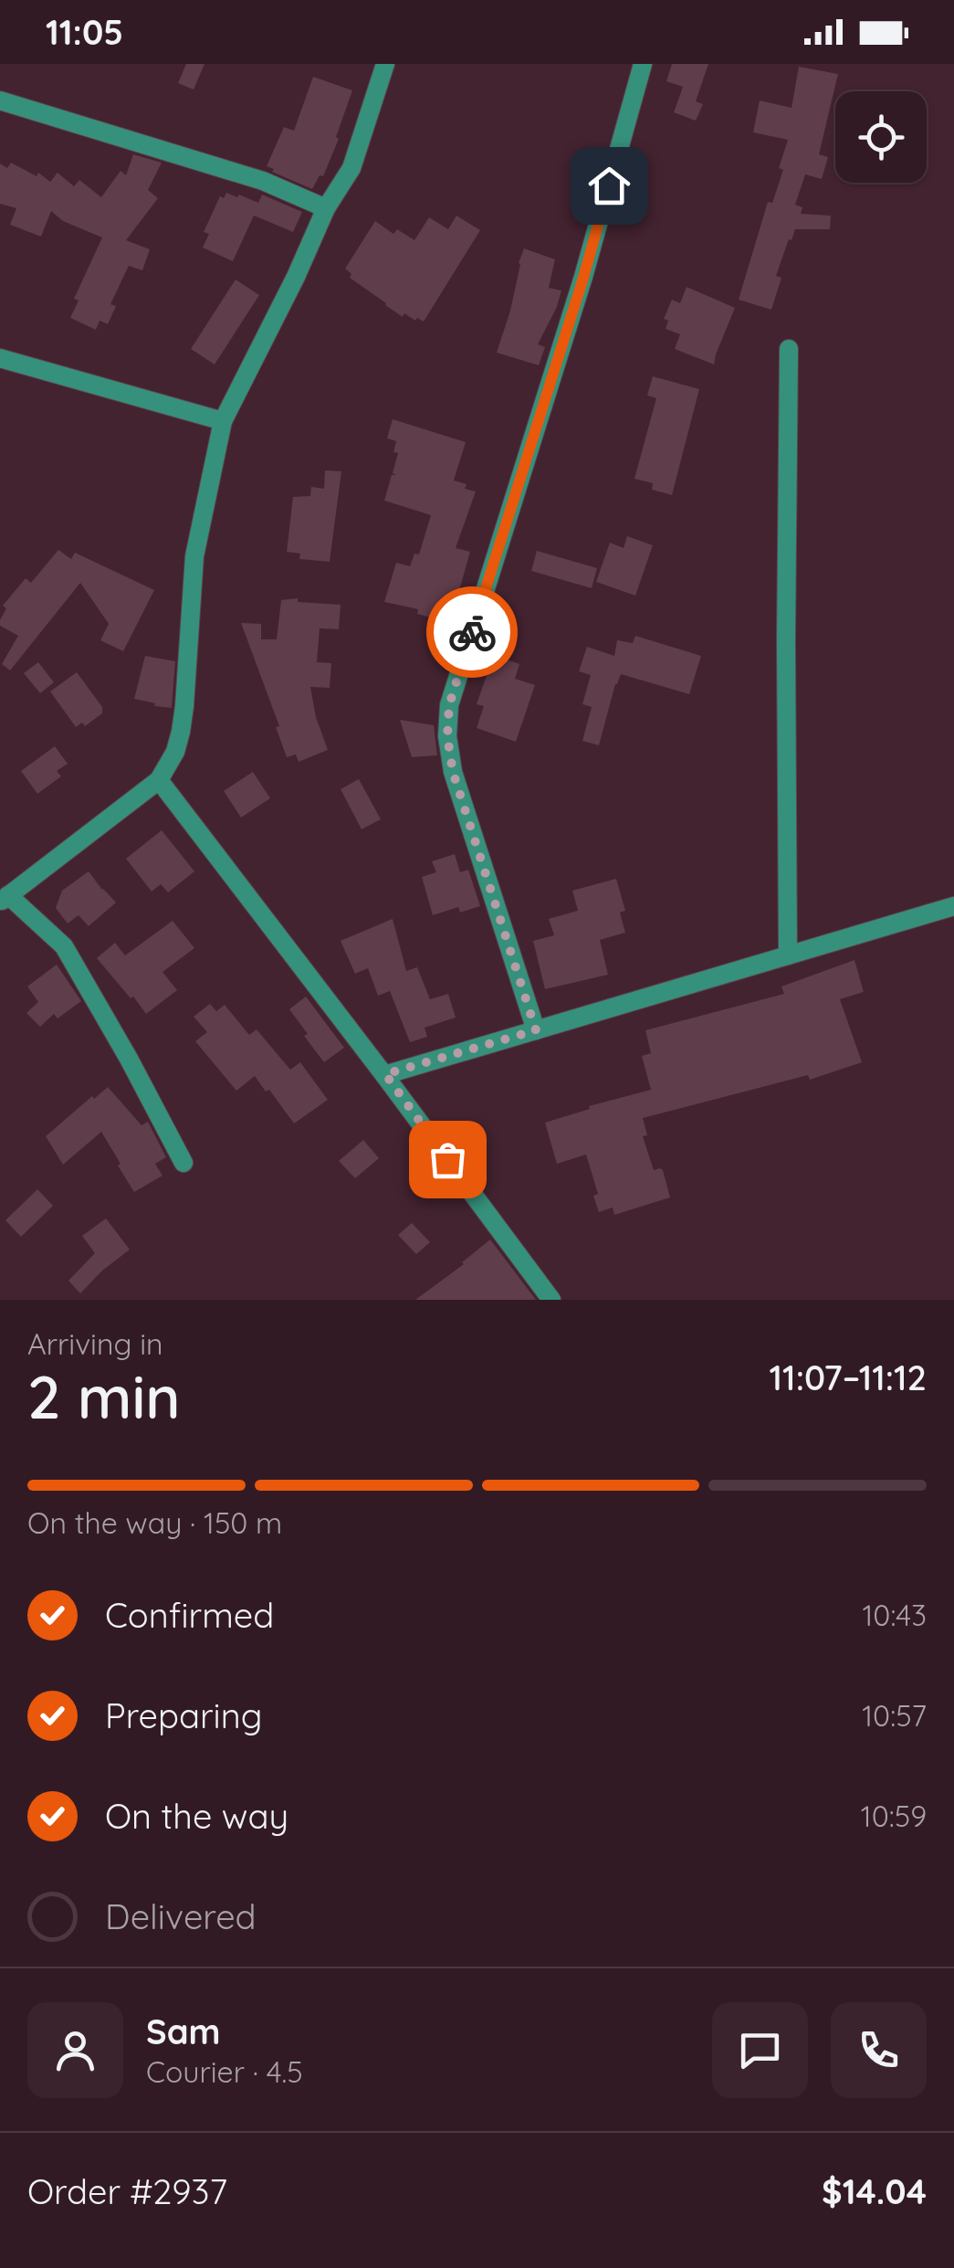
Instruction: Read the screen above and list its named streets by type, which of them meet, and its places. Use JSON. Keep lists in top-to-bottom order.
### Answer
{
  "page": {
    "status": "11:05",
    "heading": ["2 min", "Arriving in", "11:07–11:12"],
    "panel": [
      "Sam",
      "Courier · 4.5",
      "Order #2937",
      "$14.04"
    ],
    "bar": "On the way · 150 m",
    "list": [
      ["Confirmed", "10:43"],
      ["Preparing", "10:57"],
      ["On the way", "10:59"],
      "Delivered"
    ]
  }
}
